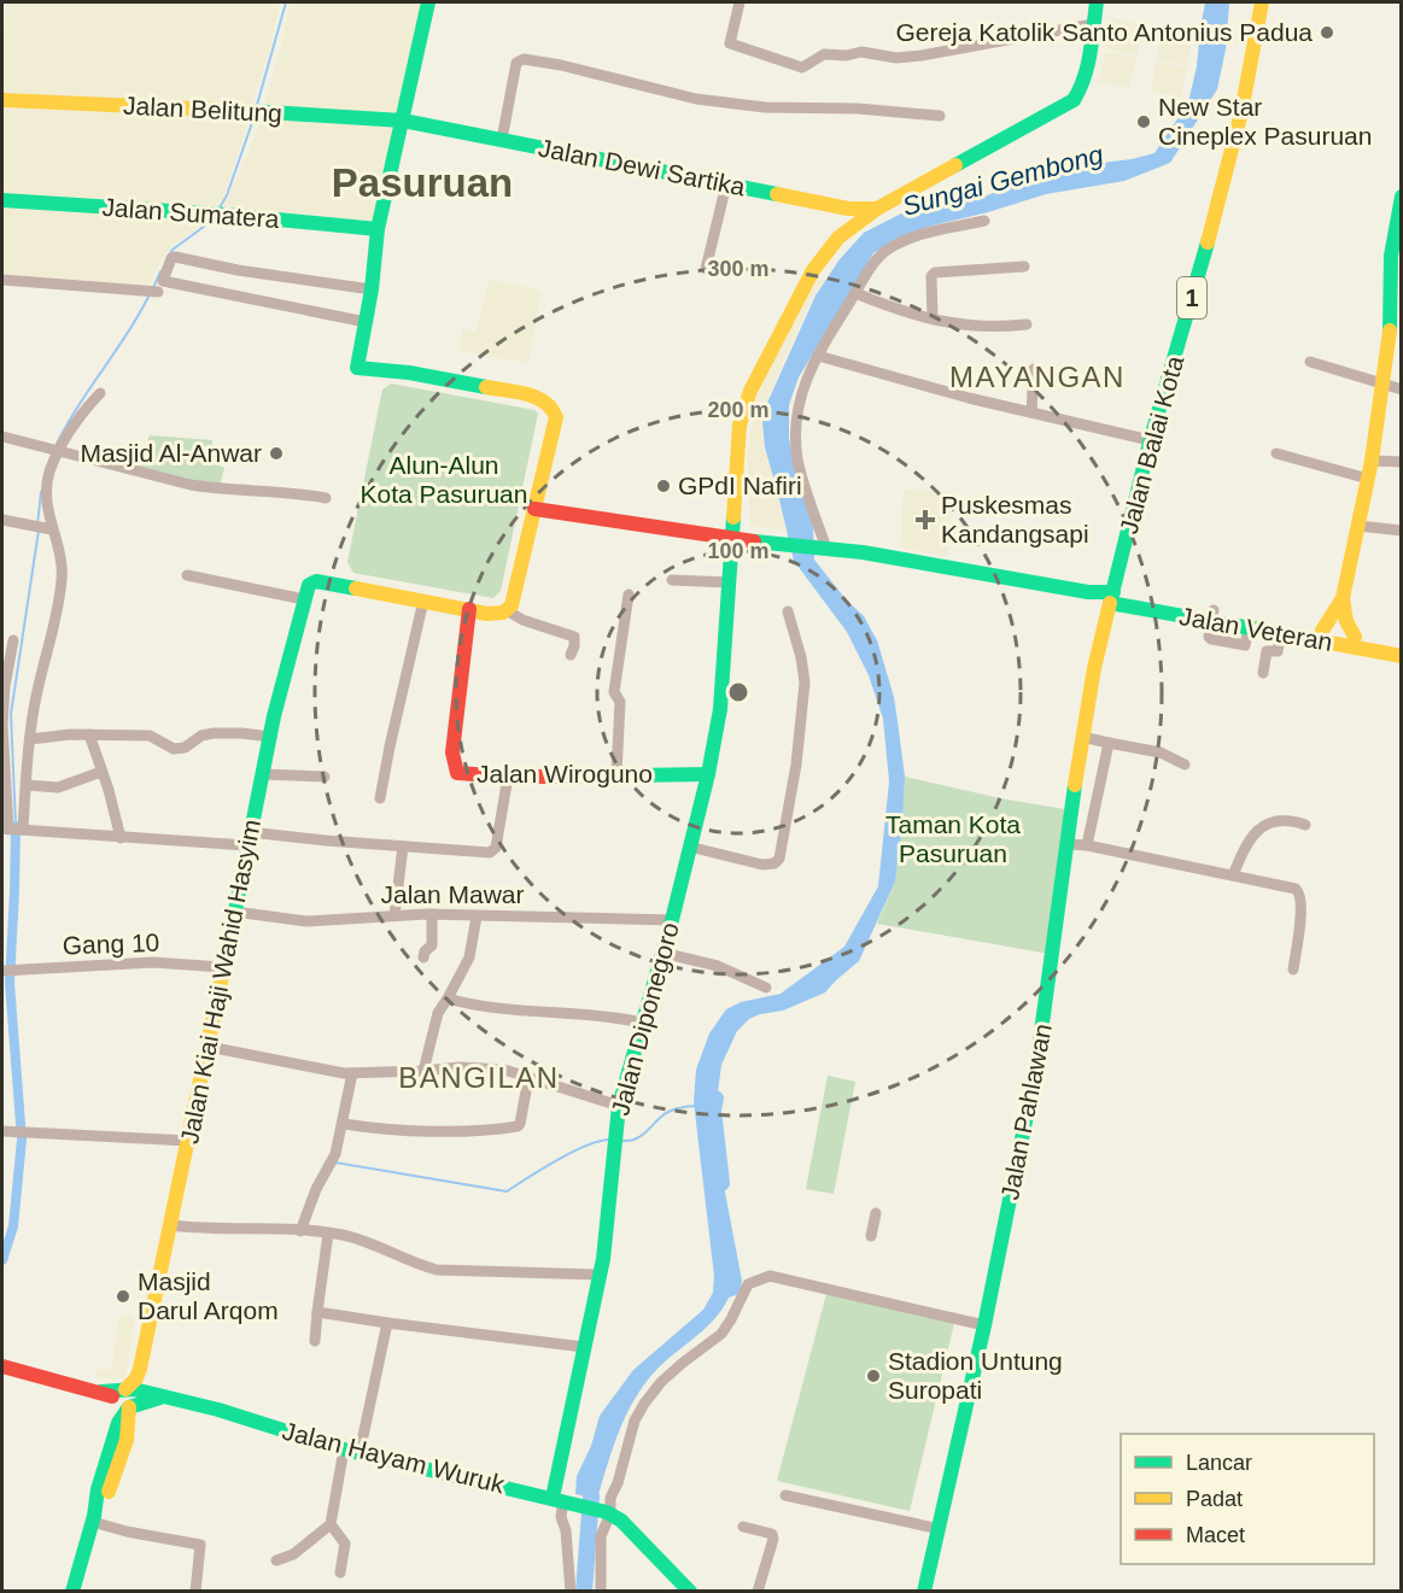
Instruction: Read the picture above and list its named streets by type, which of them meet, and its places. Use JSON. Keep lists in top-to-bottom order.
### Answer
{
  "streets": {
    "main road": [
      "Jalan Belitung",
      "Jalan Dewi Sartika",
      "Jalan Sumatera",
      "1",
      "Jalan Balai Kota",
      "Jalan Veteran",
      "Jalan Wiroguno",
      "Jalan Kiai Haji Wahid Hasyim",
      "Jalan Diponegoro",
      "Jalan Pahlawan",
      "Jalan Hayam Wuruk"
    ],
    "street": ["Jalan Mawar", "Gang 10"]
  },
  "crossings": [
    ["Jalan Belitung", "Jalan Dewi Sartika"],
    ["Jalan Dewi Sartika", "Jalan Diponegoro"],
    ["Jalan Balai Kota", "Jalan Veteran"],
    ["Jalan Balai Kota", "Jalan Pahlawan"],
    ["Jalan Veteran", "Jalan Diponegoro"],
    ["Jalan Wiroguno", "Jalan Diponegoro"],
    ["Jalan Mawar", "Jalan Kiai Haji Wahid Hasyim"],
    ["Jalan Mawar", "Jalan Diponegoro"],
    ["Gang 10", "Jalan Kiai Haji Wahid Hasyim"],
    ["Jalan Kiai Haji Wahid Hasyim", "Jalan Hayam Wuruk"],
    ["Jalan Diponegoro", "Jalan Hayam Wuruk"]
  ],
  "districts": ["Pasuruan", "MAYANGAN", "BANGILAN"],
  "water": ["Sungai Gembong"],
  "parks": ["Alun-Alun Kota Pasuruan", "Taman Kota Pasuruan"],
  "places": {
    "other": [
      "Gereja Katolik Santo Antonius Padua",
      "New Star Cineplex Pasuruan",
      "Masjid Al-Anwar",
      "GPdI Nafiri",
      "Masjid Darul Arqom",
      "Stadion Untung Suropati"
    ],
    "health": ["Puskesmas Kandangsapi"]
  },
  "legend": ["Lancar", "Padat", "Macet"],
  "rings": ["300 m", "200 m", "100 m"]
}
